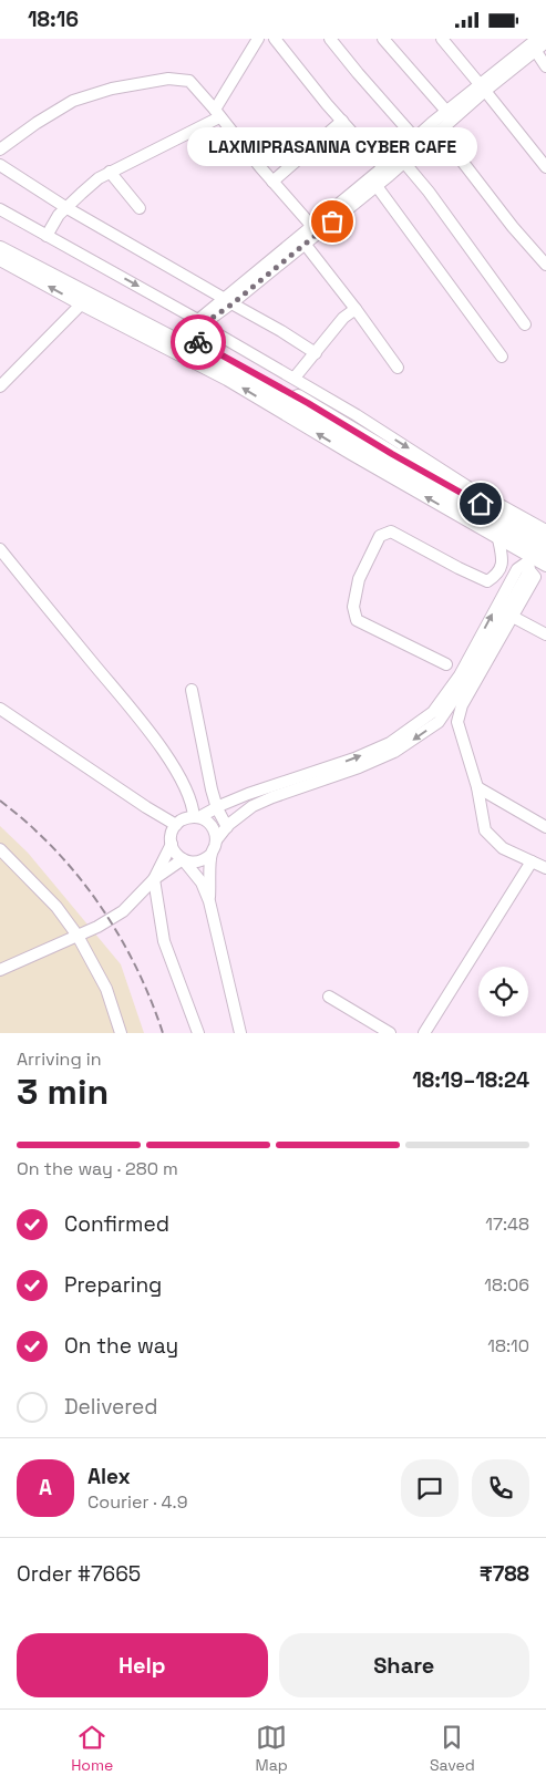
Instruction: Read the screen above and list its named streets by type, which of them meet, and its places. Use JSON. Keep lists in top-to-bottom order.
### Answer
{
  "places": ["LAXMIPRASANNA CYBER CAFE"],
  "page": {
    "status": "18:16",
    "bubble": "LAXMIPRASANNA CYBER CAFE",
    "heading": ["3 min", "Arriving in", "18:19–18:24"],
    "panel": [
      "Alex",
      "Courier · 4.9",
      "Order #7665",
      "₹788"
    ],
    "bar": "On the way · 280 m",
    "list": [
      ["Confirmed", "17:48"],
      ["Preparing", "18:06"],
      ["On the way", "18:10"],
      "Delivered"
    ],
    "round": "A",
    "buttons": ["Help", "Share"],
    "tabs": ["Home", "Map", "Saved"]
  }
}
